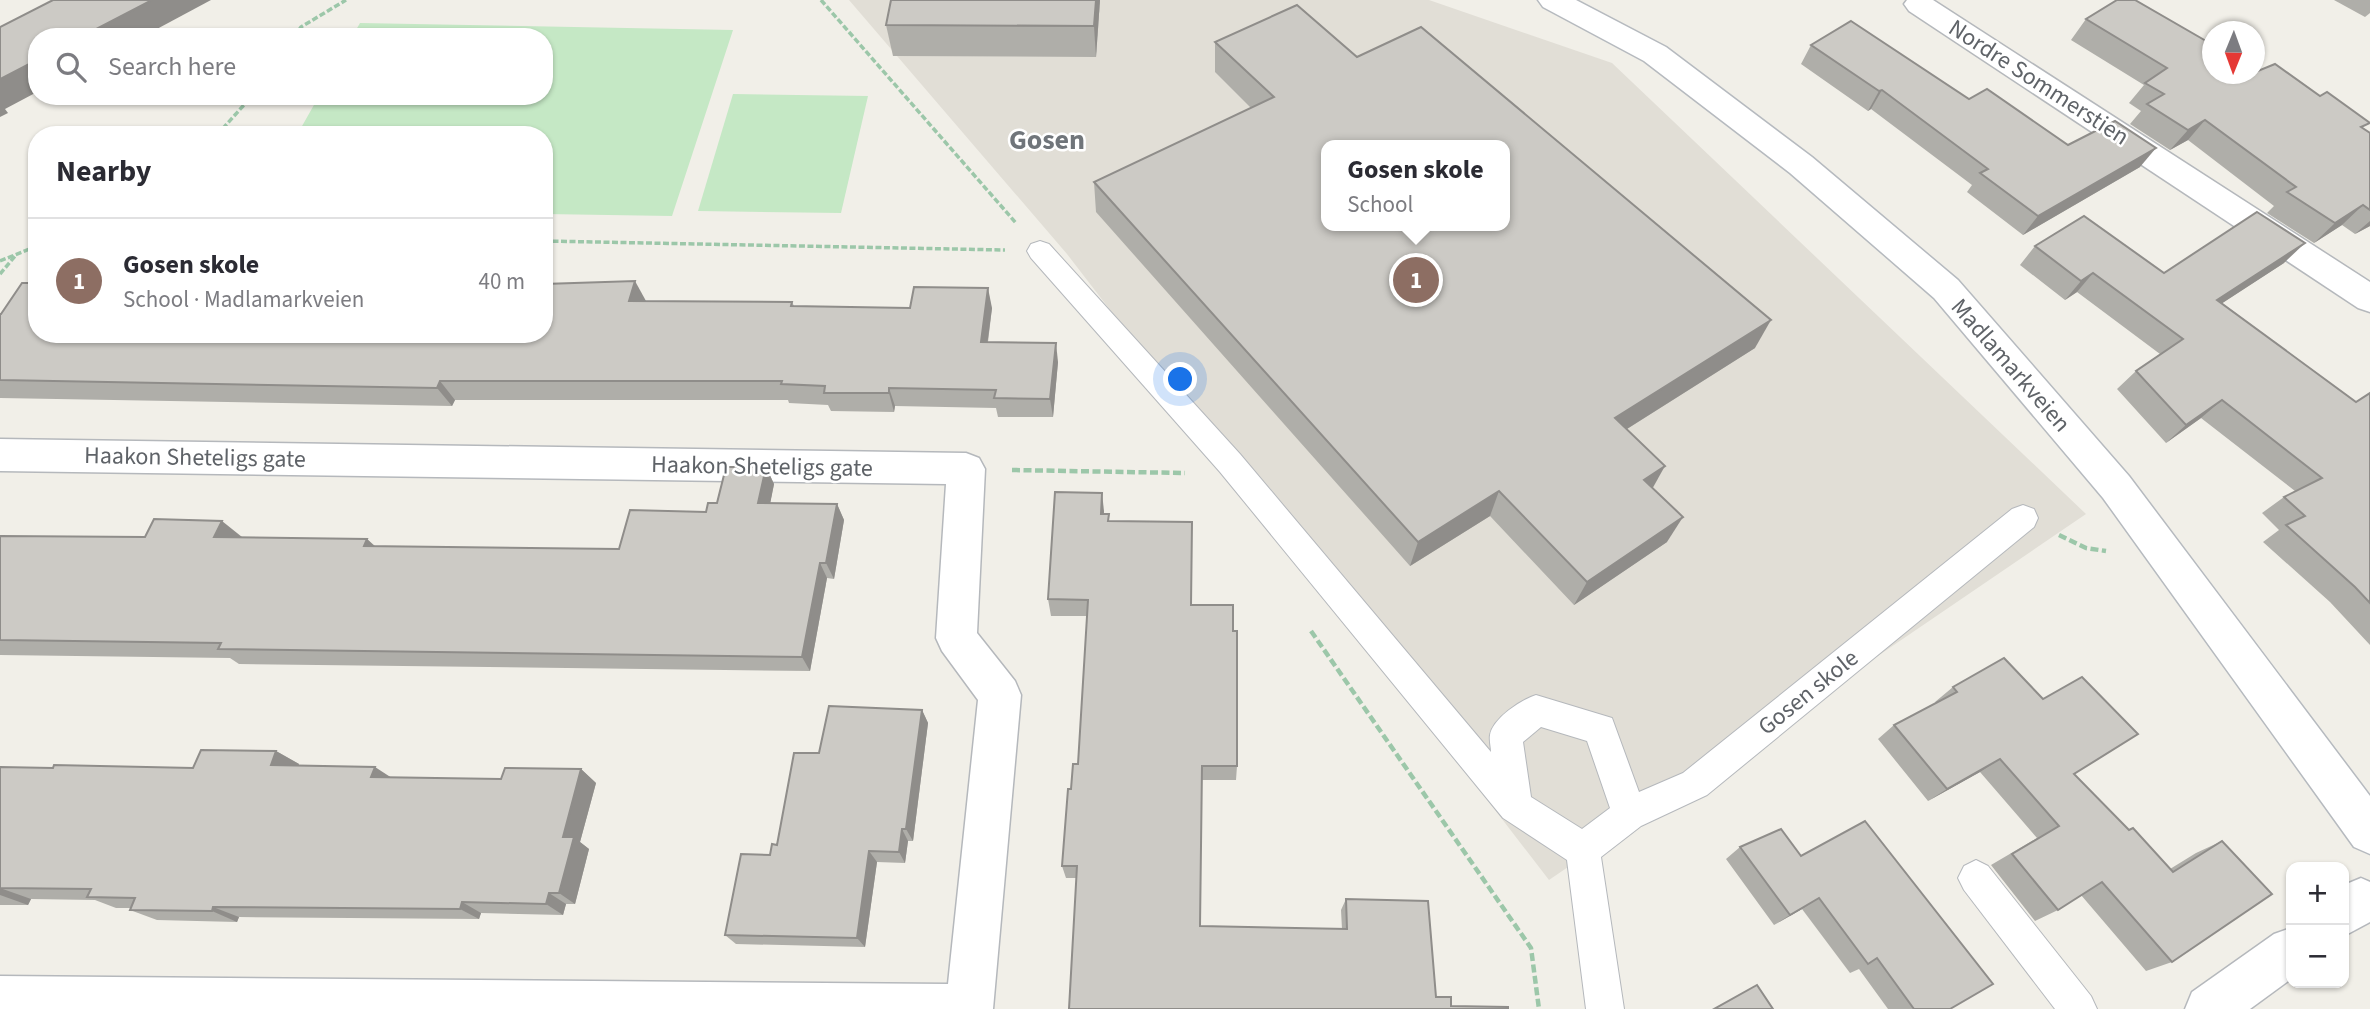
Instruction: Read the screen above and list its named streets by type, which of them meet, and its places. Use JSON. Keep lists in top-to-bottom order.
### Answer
{
  "streets": {
    "street": ["Nordre Sommerstien", "Madlamarkveien", "Haakon Sheteligs gate"],
    "lane": ["Gosen skole"]
  },
  "districts": ["Gosen"],
  "north": "bottom",
  "page": {
    "search": "Search here",
    "heading": "Nearby",
    "popup": ["Gosen skole", "School"],
    "list": [
      {
        "mark": "1",
        "name": "Gosen skole",
        "note": "School · Madlamarkveien",
        "value": "40 m"
      }
    ],
    "pins": "1",
    "map_buttons": ["+", "−"]
  }
}
